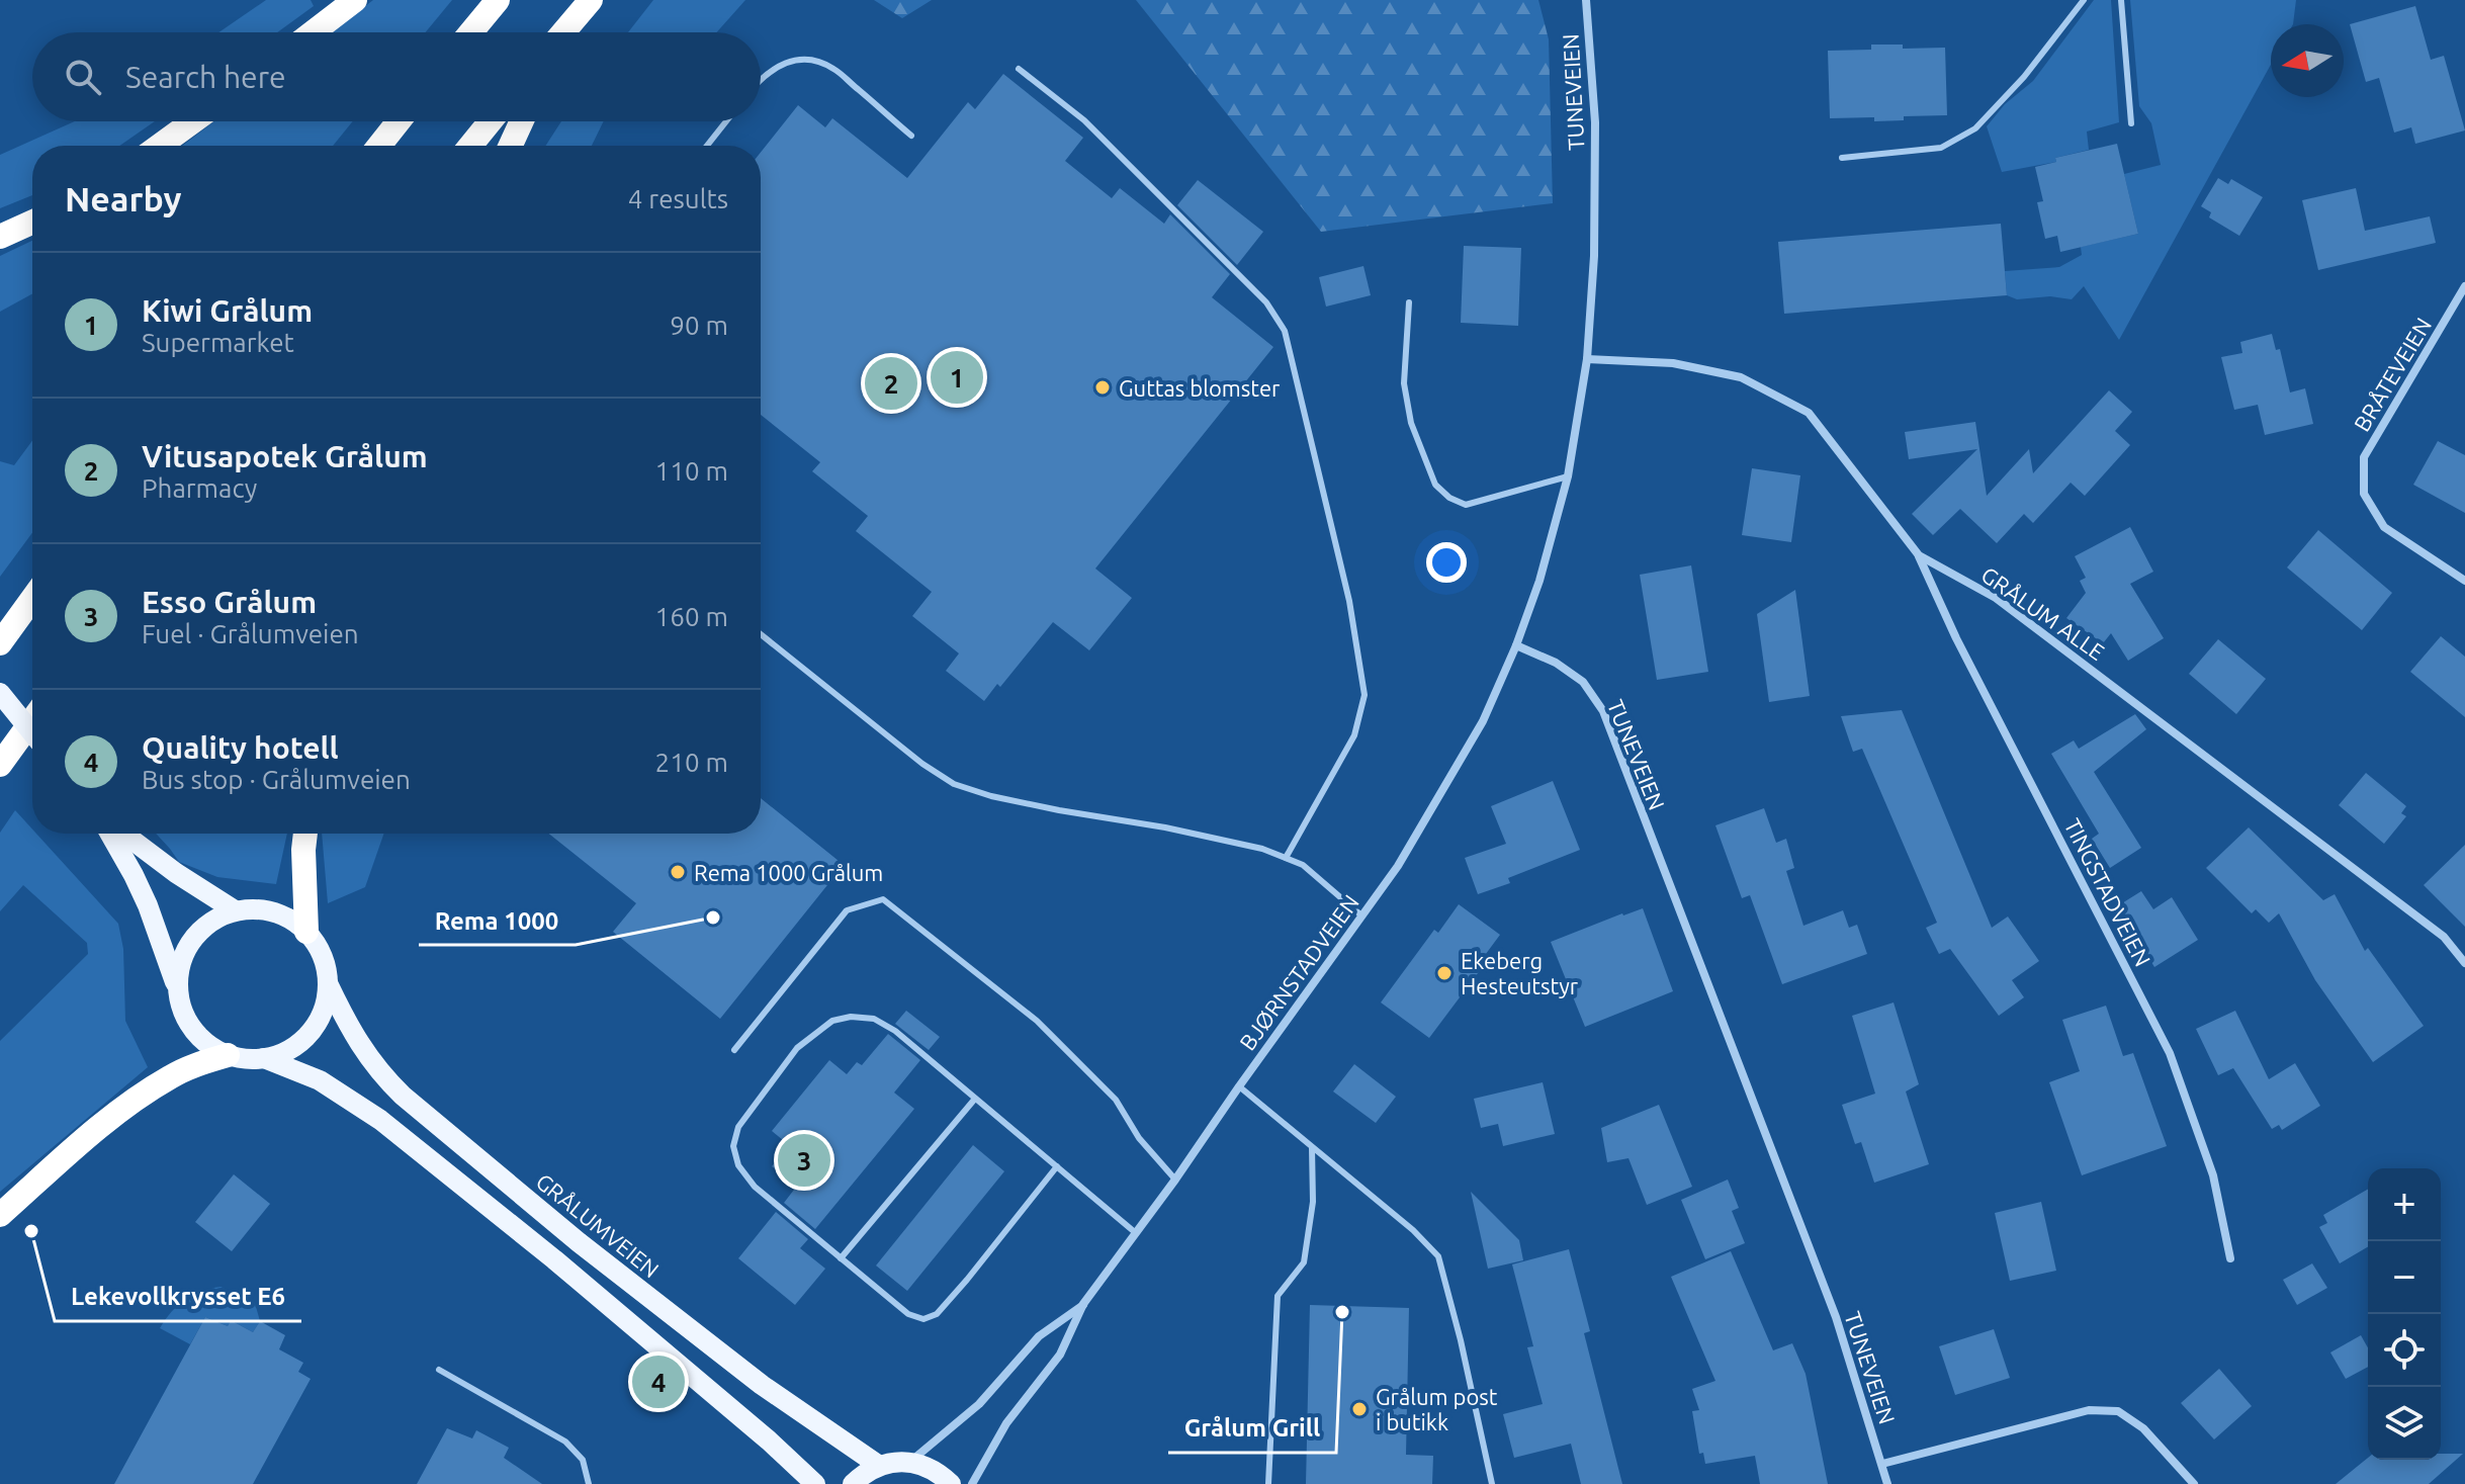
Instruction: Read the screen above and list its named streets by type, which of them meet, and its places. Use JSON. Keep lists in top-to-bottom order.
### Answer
{
  "streets": {
    "main road": ["GRÅLUMVEIEN"],
    "street": [
      "TUNEVEIEN",
      "BRÅTEVEIEN",
      "GRÅLUM ALLE",
      "TINGSTADVEIEN",
      "BJØRNSTADVEIEN"
    ]
  },
  "crossings": [
    ["TUNEVEIEN", "GRÅLUM ALLE"],
    ["TUNEVEIEN", "BJØRNSTADVEIEN"],
    ["GRÅLUM ALLE", "TINGSTADVEIEN"]
  ],
  "places": [
    "Guttas blomster",
    "Rema 1000 Grålum",
    "Rema 1000",
    "Ekeberg Hesteutstyr",
    "Lekevollkrysset E6",
    "Grålum Grill",
    "Grålum post i butikk"
  ],
  "north": "left",
  "page": {
    "search": "Search here",
    "heading": ["Nearby", "4 results"],
    "list": [
      {
        "mark": "1",
        "name": "Kiwi Grålum",
        "note": "Supermarket",
        "value": "90 m"
      },
      {
        "mark": "2",
        "name": "Vitusapotek Grålum",
        "note": "Pharmacy",
        "value": "110 m"
      },
      {
        "mark": "3",
        "name": "Esso Grålum",
        "note": "Fuel · Grålumveien",
        "value": "160 m"
      },
      {
        "mark": "4",
        "name": "Quality hotell",
        "note": "Bus stop · Grålumveien",
        "value": "210 m"
      }
    ],
    "pins": [
      "1",
      "2",
      "3",
      "4"
    ],
    "map_buttons": ["+", "−"]
  }
}
